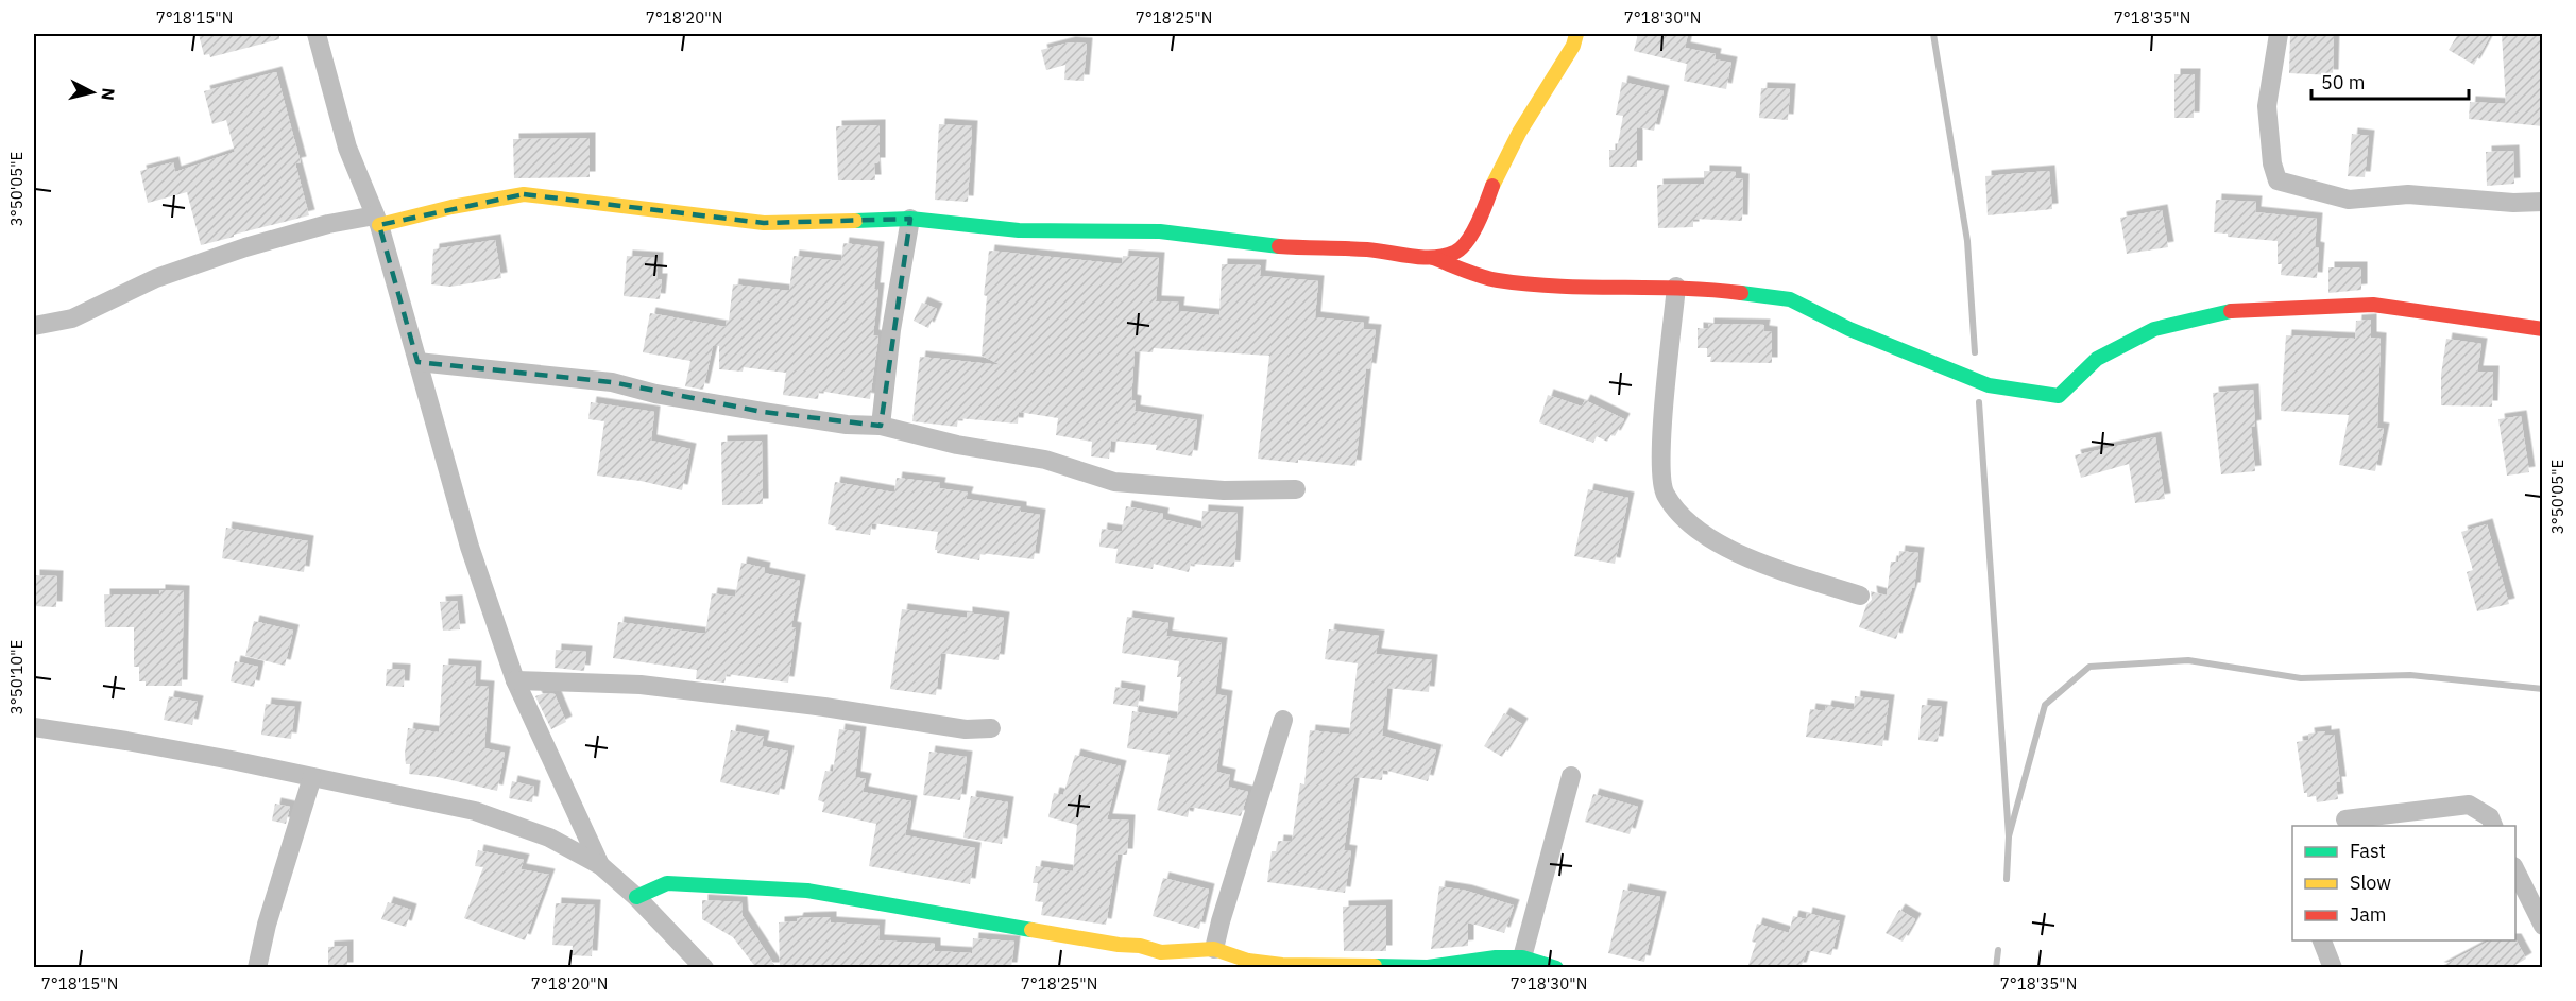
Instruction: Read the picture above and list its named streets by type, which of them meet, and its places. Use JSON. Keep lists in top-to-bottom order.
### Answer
{
  "legend": ["Fast", "Slow", "Jam"],
  "scale_bar": "50 m",
  "north": "right",
  "coordinates": [
    "7°18'15\"N",
    "7°18'20\"N",
    "7°18'25\"N",
    "7°18'30\"N",
    "7°18'35\"N",
    "3°50'05\"E",
    "3°50'10\"E"
  ]
}
